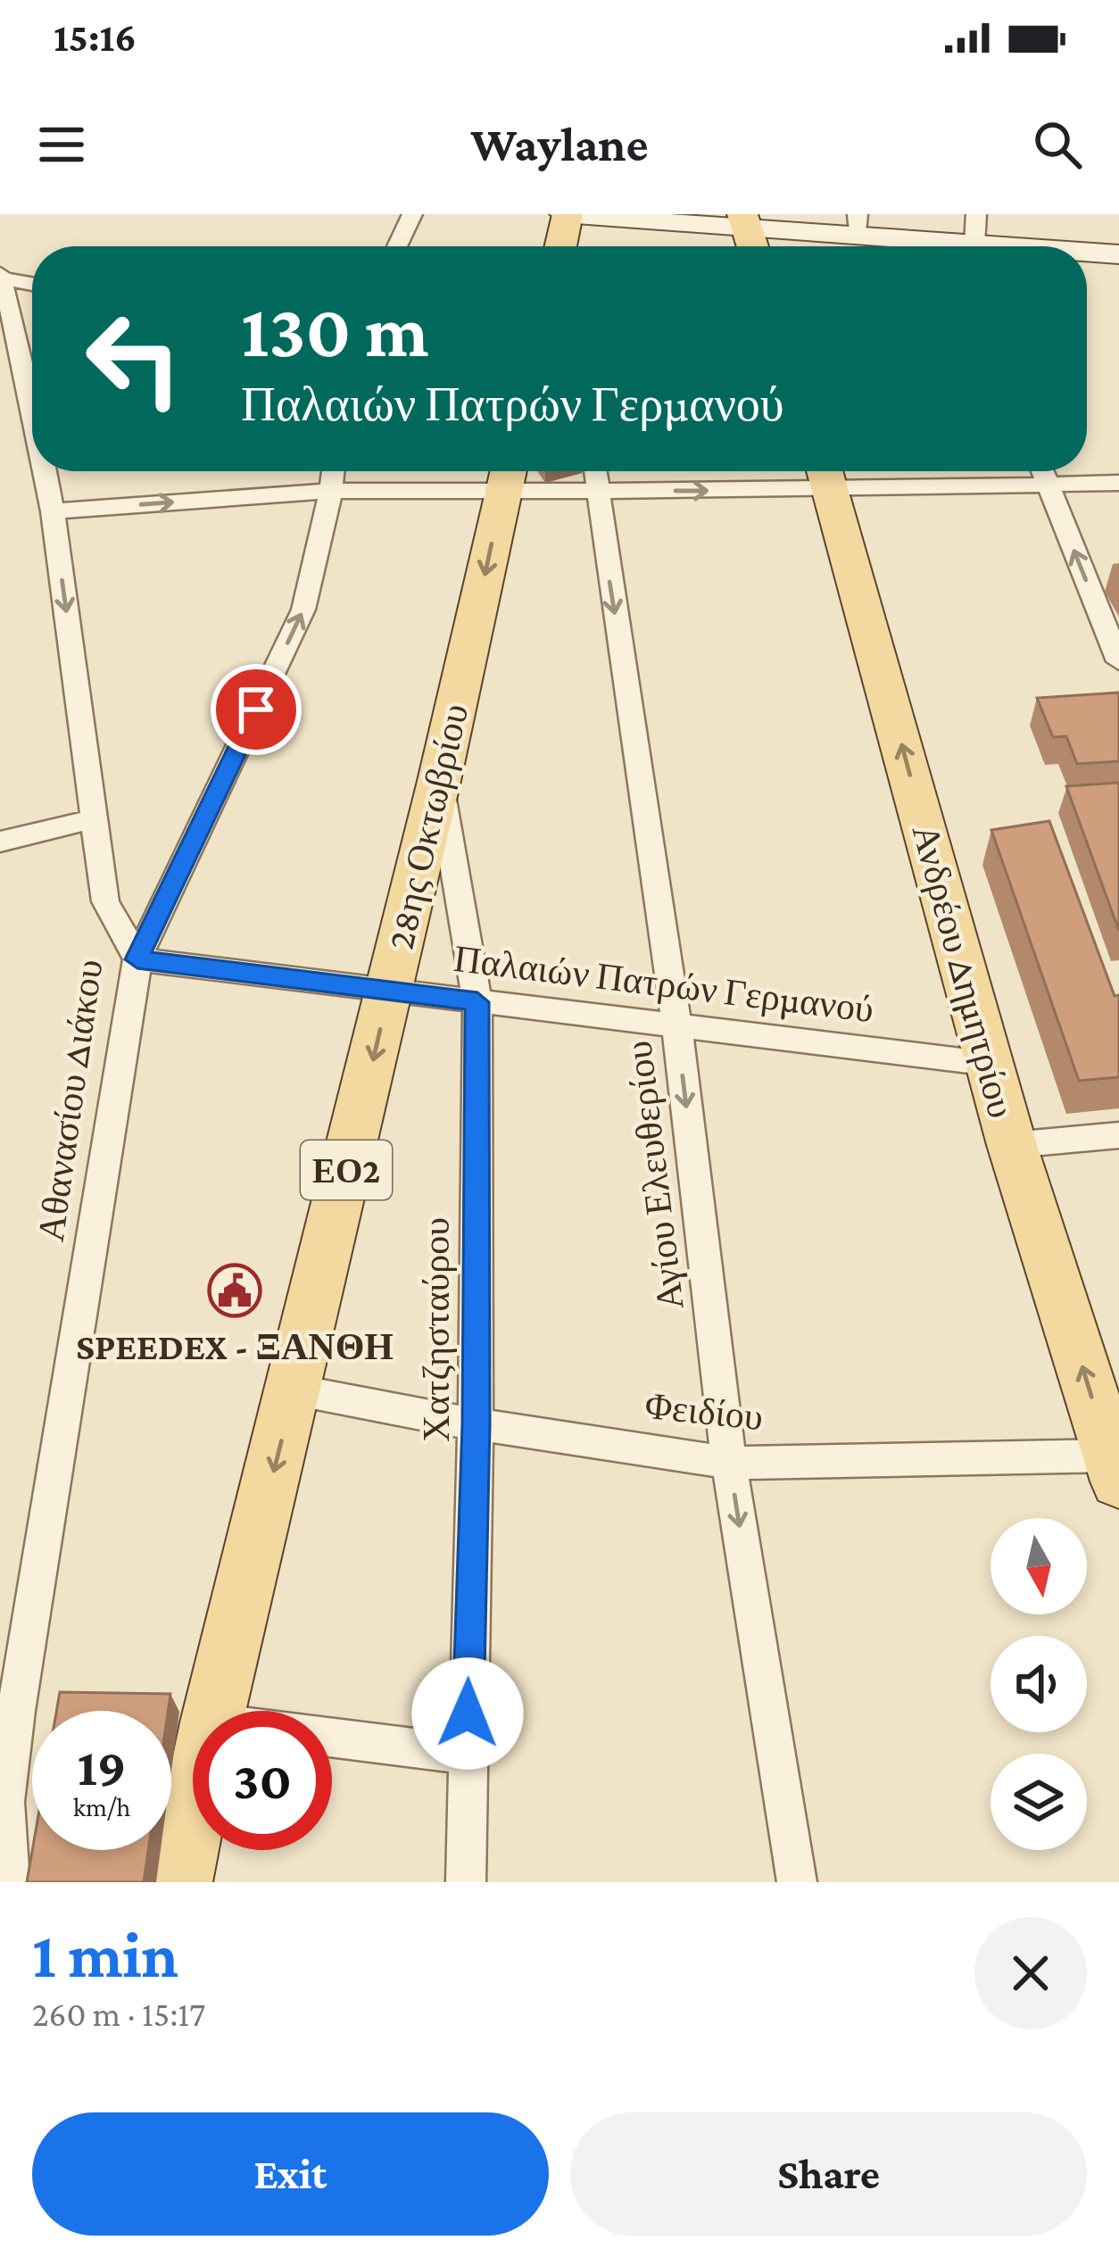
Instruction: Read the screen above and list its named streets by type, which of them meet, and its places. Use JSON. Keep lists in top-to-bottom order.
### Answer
{
  "streets": {
    "main road": ["28ης Οκτωβρίου", "Ανδρέου Δημητρίου", "ΕΟ2"],
    "street": [
      "Παλαιών Πατρών Γερμανού",
      "Αθανασίου Διάκου",
      "Αγίου Ελευθερίου",
      "Χατζησταύρου",
      "Φειδίου"
    ]
  },
  "crossings": [
    ["28ης Οκτωβρίου", "Παλαιών Πατρών Γερμανού"],
    ["28ης Οκτωβρίου", "Χατζησταύρου"],
    ["28ης Οκτωβρίου", "Φειδίου"],
    ["Ανδρέου Δημητρίου", "Παλαιών Πατρών Γερμανού"],
    ["Ανδρέου Δημητρίου", "Φειδίου"],
    ["Παλαιών Πατρών Γερμανού", "Αθανασίου Διάκου"],
    ["Παλαιών Πατρών Γερμανού", "Αγίου Ελευθερίου"],
    ["Παλαιών Πατρών Γερμανού", "Χατζησταύρου"],
    ["Αγίου Ελευθερίου", "Φειδίου"],
    ["Χατζησταύρου", "Φειδίου"]
  ],
  "one_way": ["28ης Οκτωβρίου", "Ανδρέου Δημητρίου", "Αγίου Ελευθερίου"],
  "places": {
    "public building": ["SPEEDEX - ΞΑΝΘΗ"]
  },
  "north": "bottom",
  "page": {
    "status": "15:16",
    "header": "Waylane",
    "turn": ["130 m", "Παλαιών Πατρών Γερμανού"],
    "speed": "19 km/h",
    "limit": "30",
    "heading": ["1 min", "260 m · 15:17"],
    "buttons": ["Exit", "Share"]
  }
}
